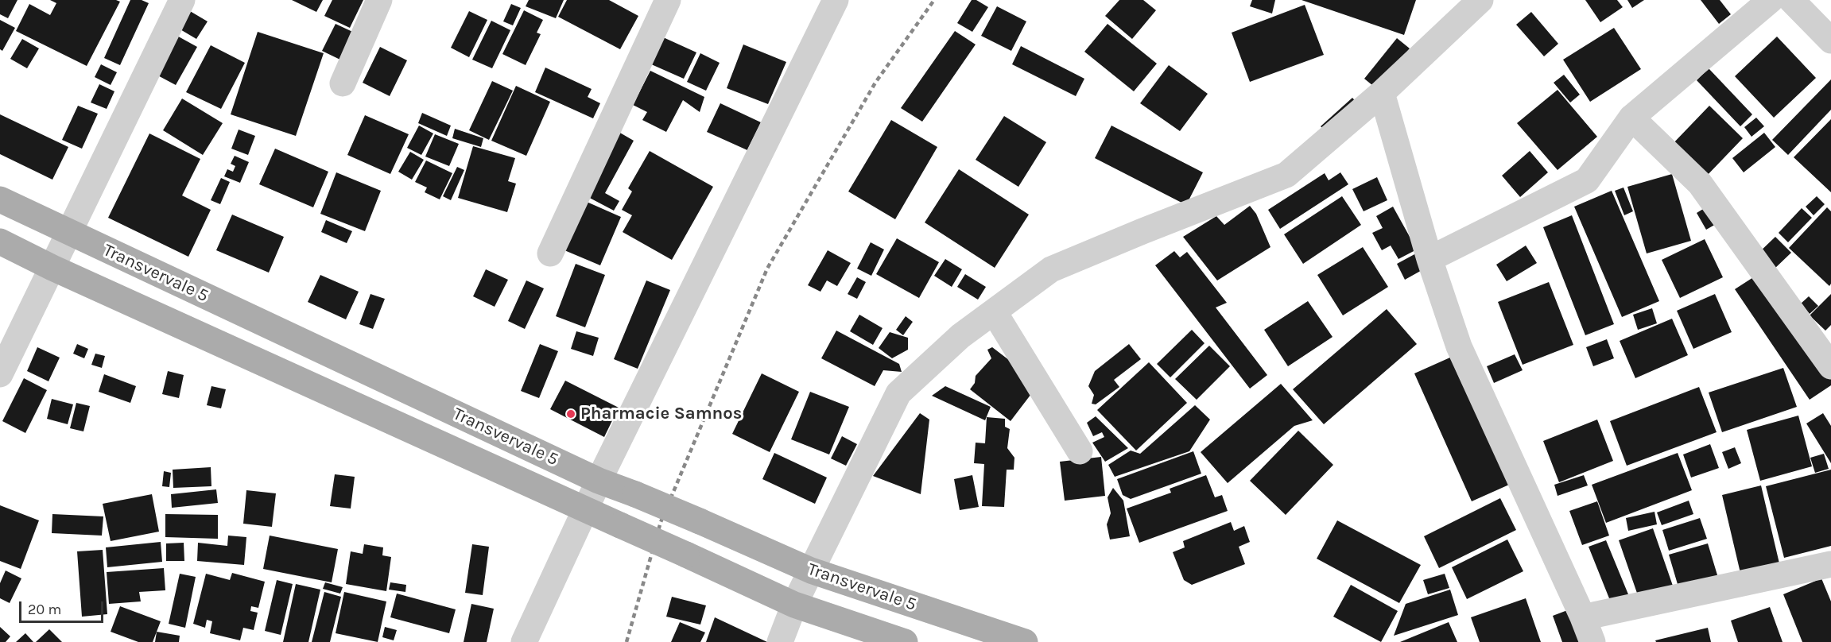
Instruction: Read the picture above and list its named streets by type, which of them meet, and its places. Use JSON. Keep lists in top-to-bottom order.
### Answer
{
  "streets": {
    "main road": ["Transvervale 5"]
  },
  "places": ["Pharmacie Samnos"],
  "scale_bar": "20 m"
}
